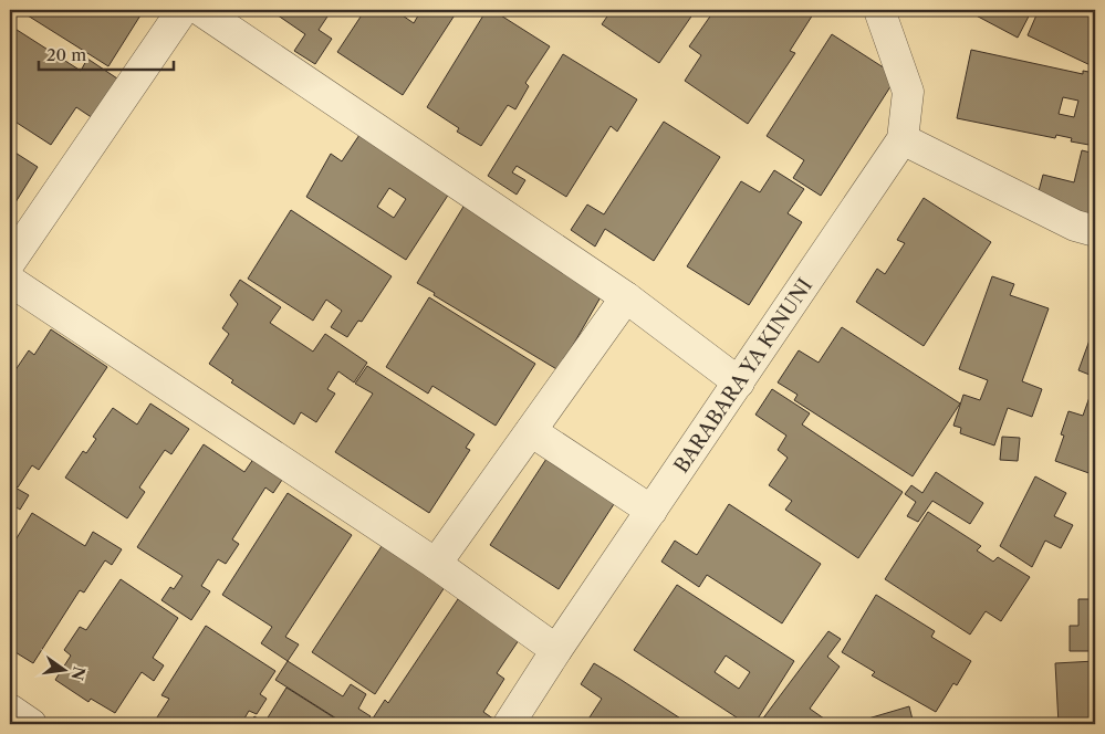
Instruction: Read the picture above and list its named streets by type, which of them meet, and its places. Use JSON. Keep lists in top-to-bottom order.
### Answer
{
  "streets": {
    "street": ["BARABARA YA KINUNI"]
  },
  "scale_bar": "20 m",
  "north": "right"
}
